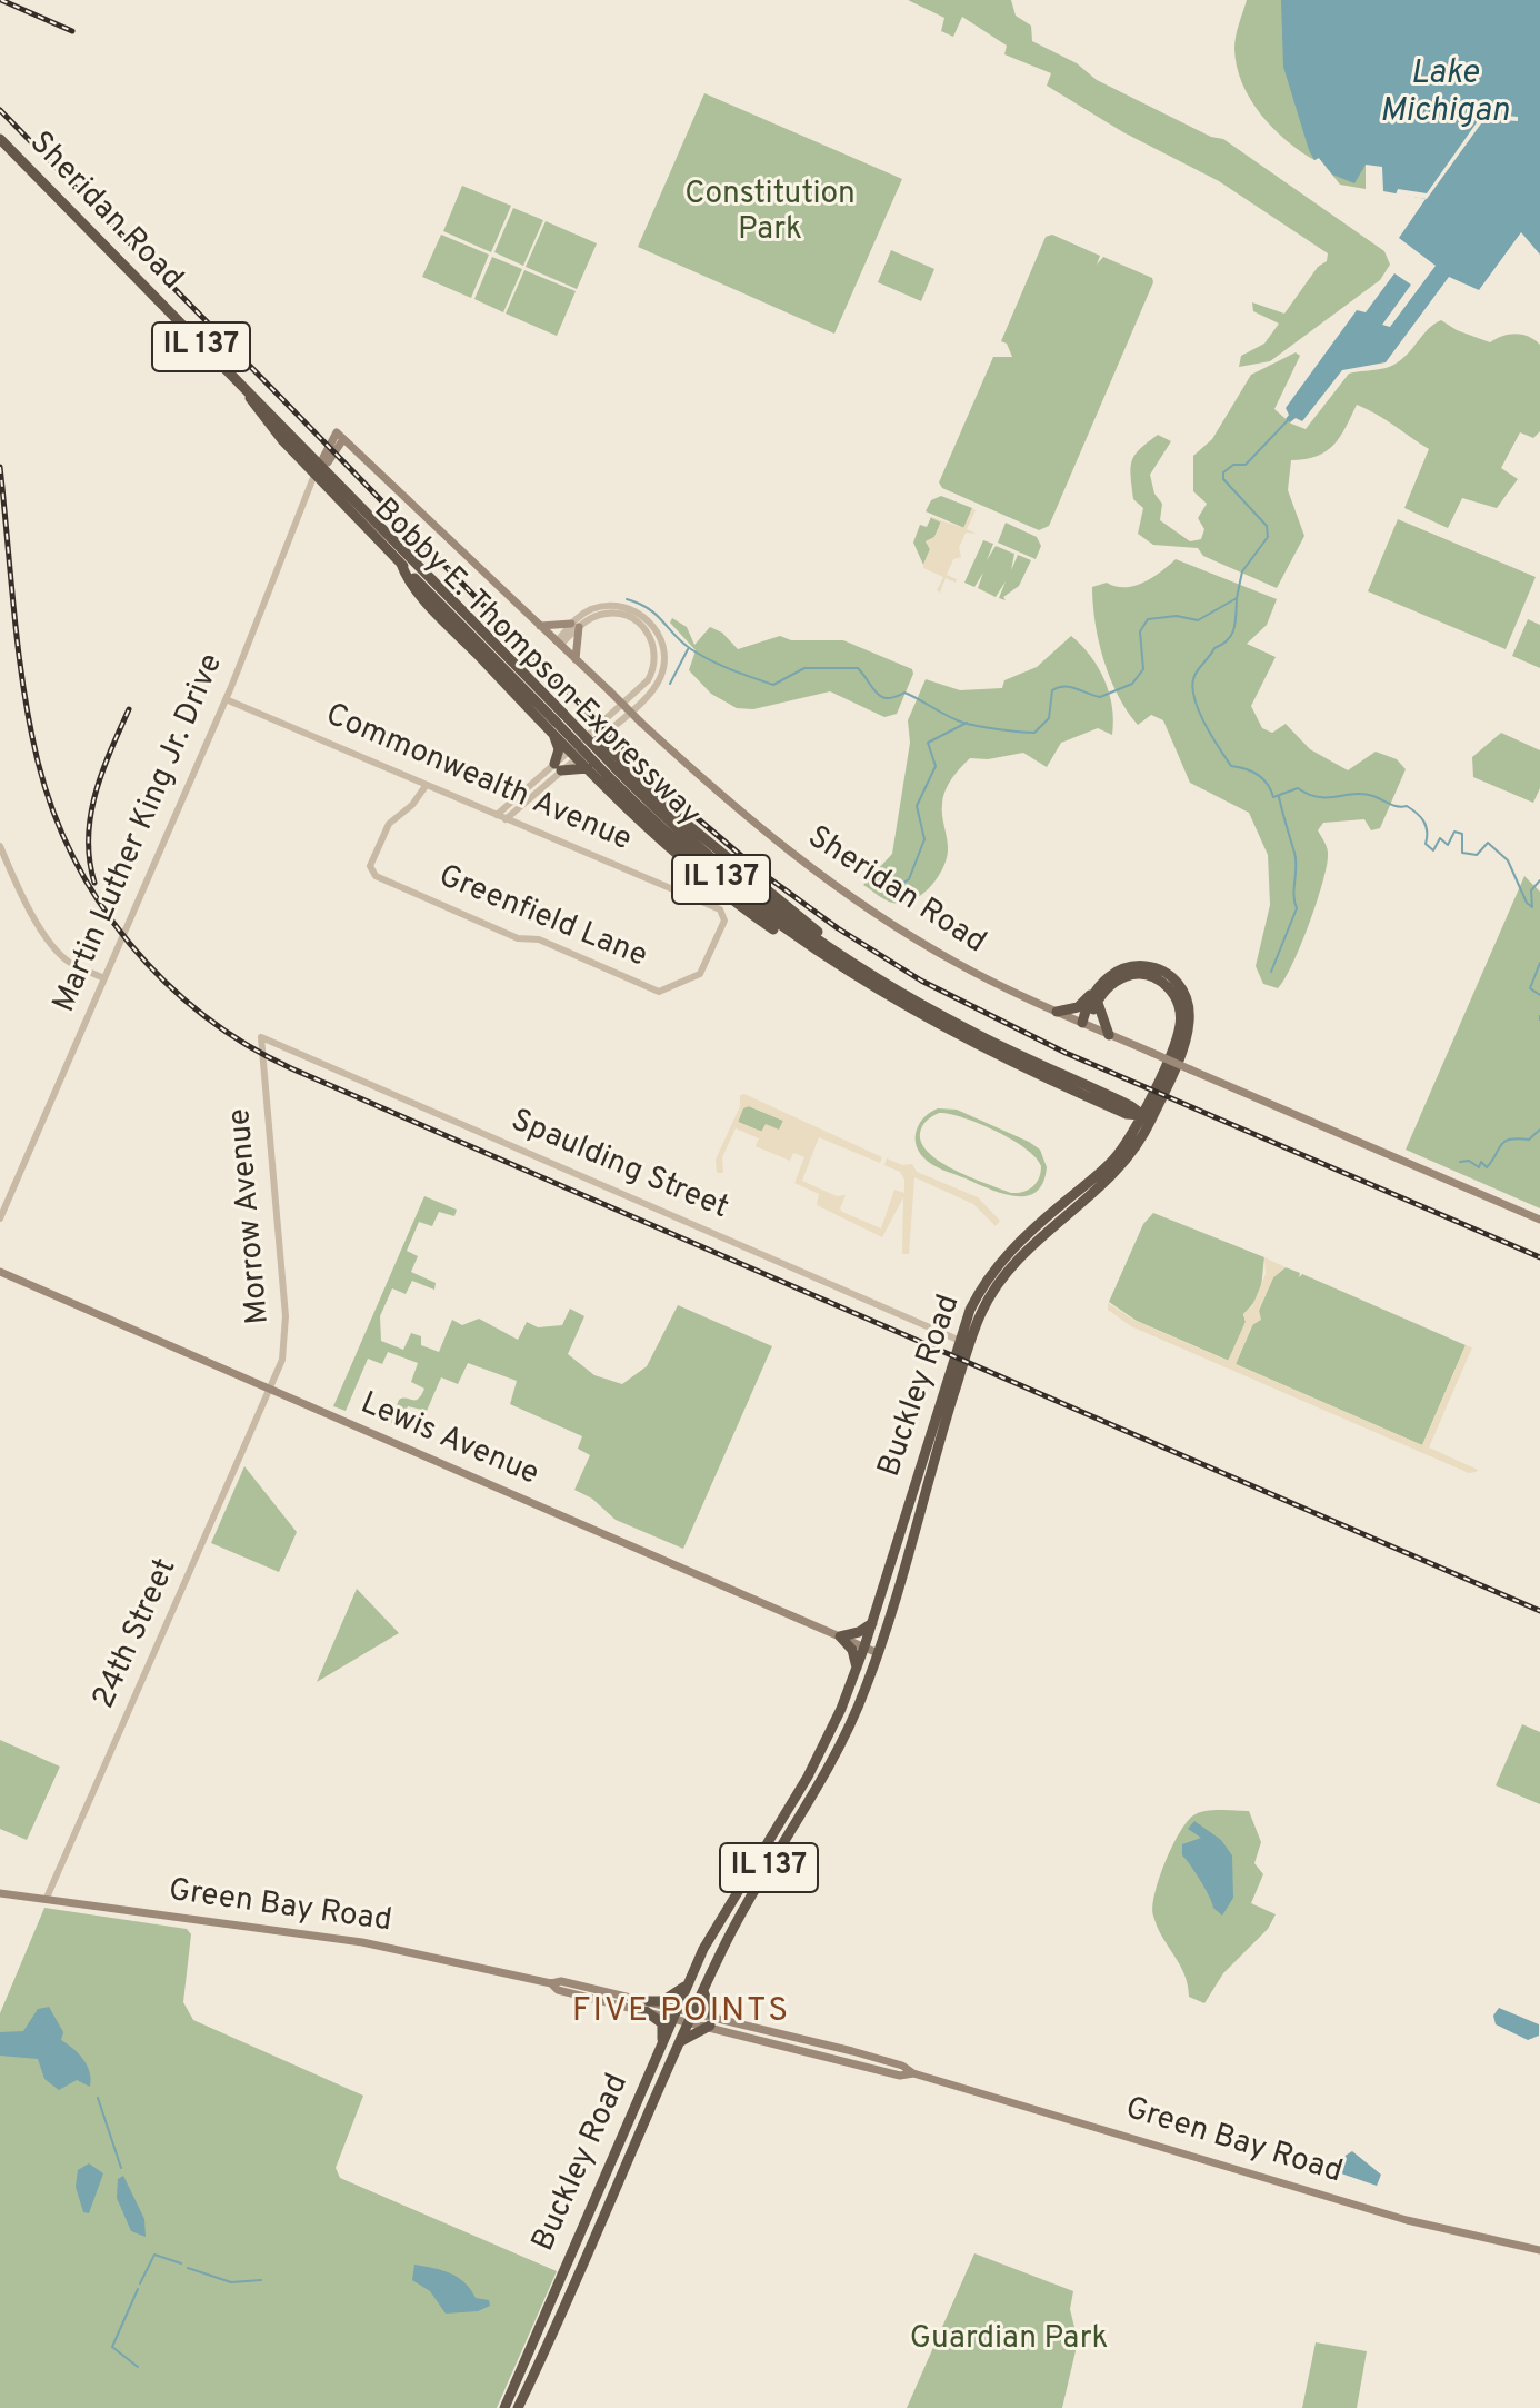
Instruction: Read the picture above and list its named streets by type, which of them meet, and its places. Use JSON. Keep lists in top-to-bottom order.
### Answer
{
  "streets": {
    "highway": [
      "Sheridan Road",
      "IL 137",
      "Bobby E. Thompson Expressway",
      "Buckley Road"
    ],
    "main road": ["Martin Luther King Jr. Drive", "Lewis Avenue", "Green Bay Road"],
    "street": [
      "Commonwealth Avenue",
      "Greenfield Lane",
      "Spaulding Street",
      "Morrow Avenue",
      "24th Street"
    ]
  },
  "crossings": [
    ["Sheridan Road", "Bobby E. Thompson Expressway"],
    ["Sheridan Road", "Martin Luther King Jr. Drive"],
    ["Sheridan Road", "Buckley Road"],
    ["Bobby E. Thompson Expressway", "Martin Luther King Jr. Drive"],
    ["Bobby E. Thompson Expressway", "Buckley Road"],
    ["Commonwealth Avenue", "Martin Luther King Jr. Drive"],
    ["Commonwealth Avenue", "Greenfield Lane"],
    ["Spaulding Street", "Morrow Avenue"],
    ["Spaulding Street", "Buckley Road"],
    ["Morrow Avenue", "Lewis Avenue"],
    ["Morrow Avenue", "24th Street"],
    ["Buckley Road", "Lewis Avenue"],
    ["Buckley Road", "Green Bay Road"],
    ["Lewis Avenue", "24th Street"],
    ["24th Street", "Green Bay Road"]
  ],
  "districts": ["FIVE POINTS"],
  "water": ["Lake Michigan"],
  "parks": ["Constitution Park", "Guardian Park"]
}
